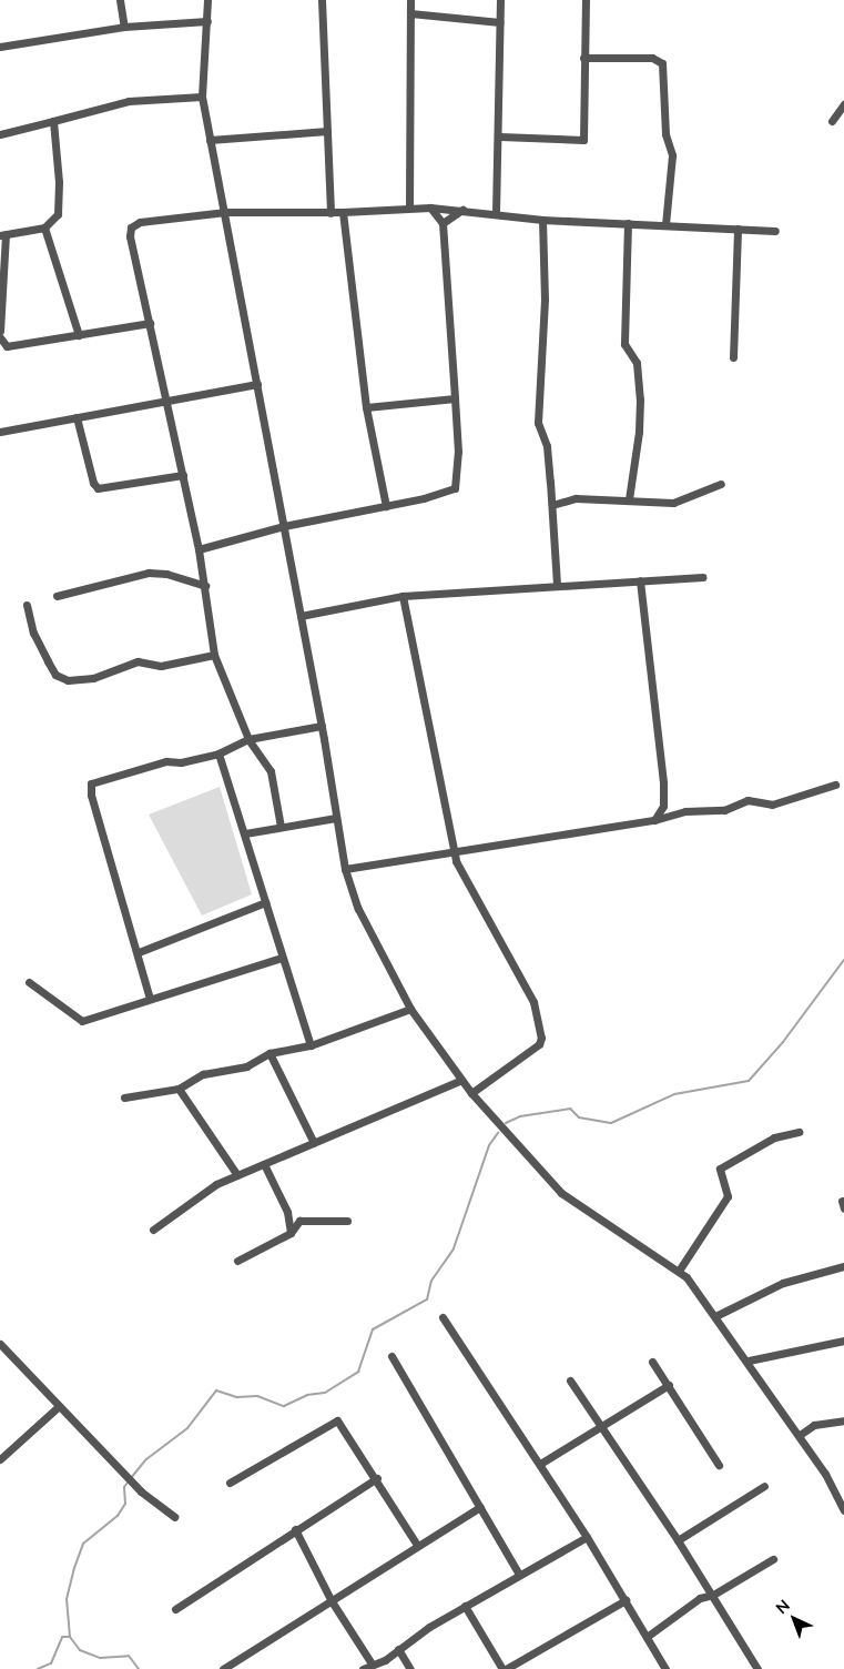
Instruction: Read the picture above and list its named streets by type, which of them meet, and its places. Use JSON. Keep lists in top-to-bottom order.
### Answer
{
  "north": "top left"
}
